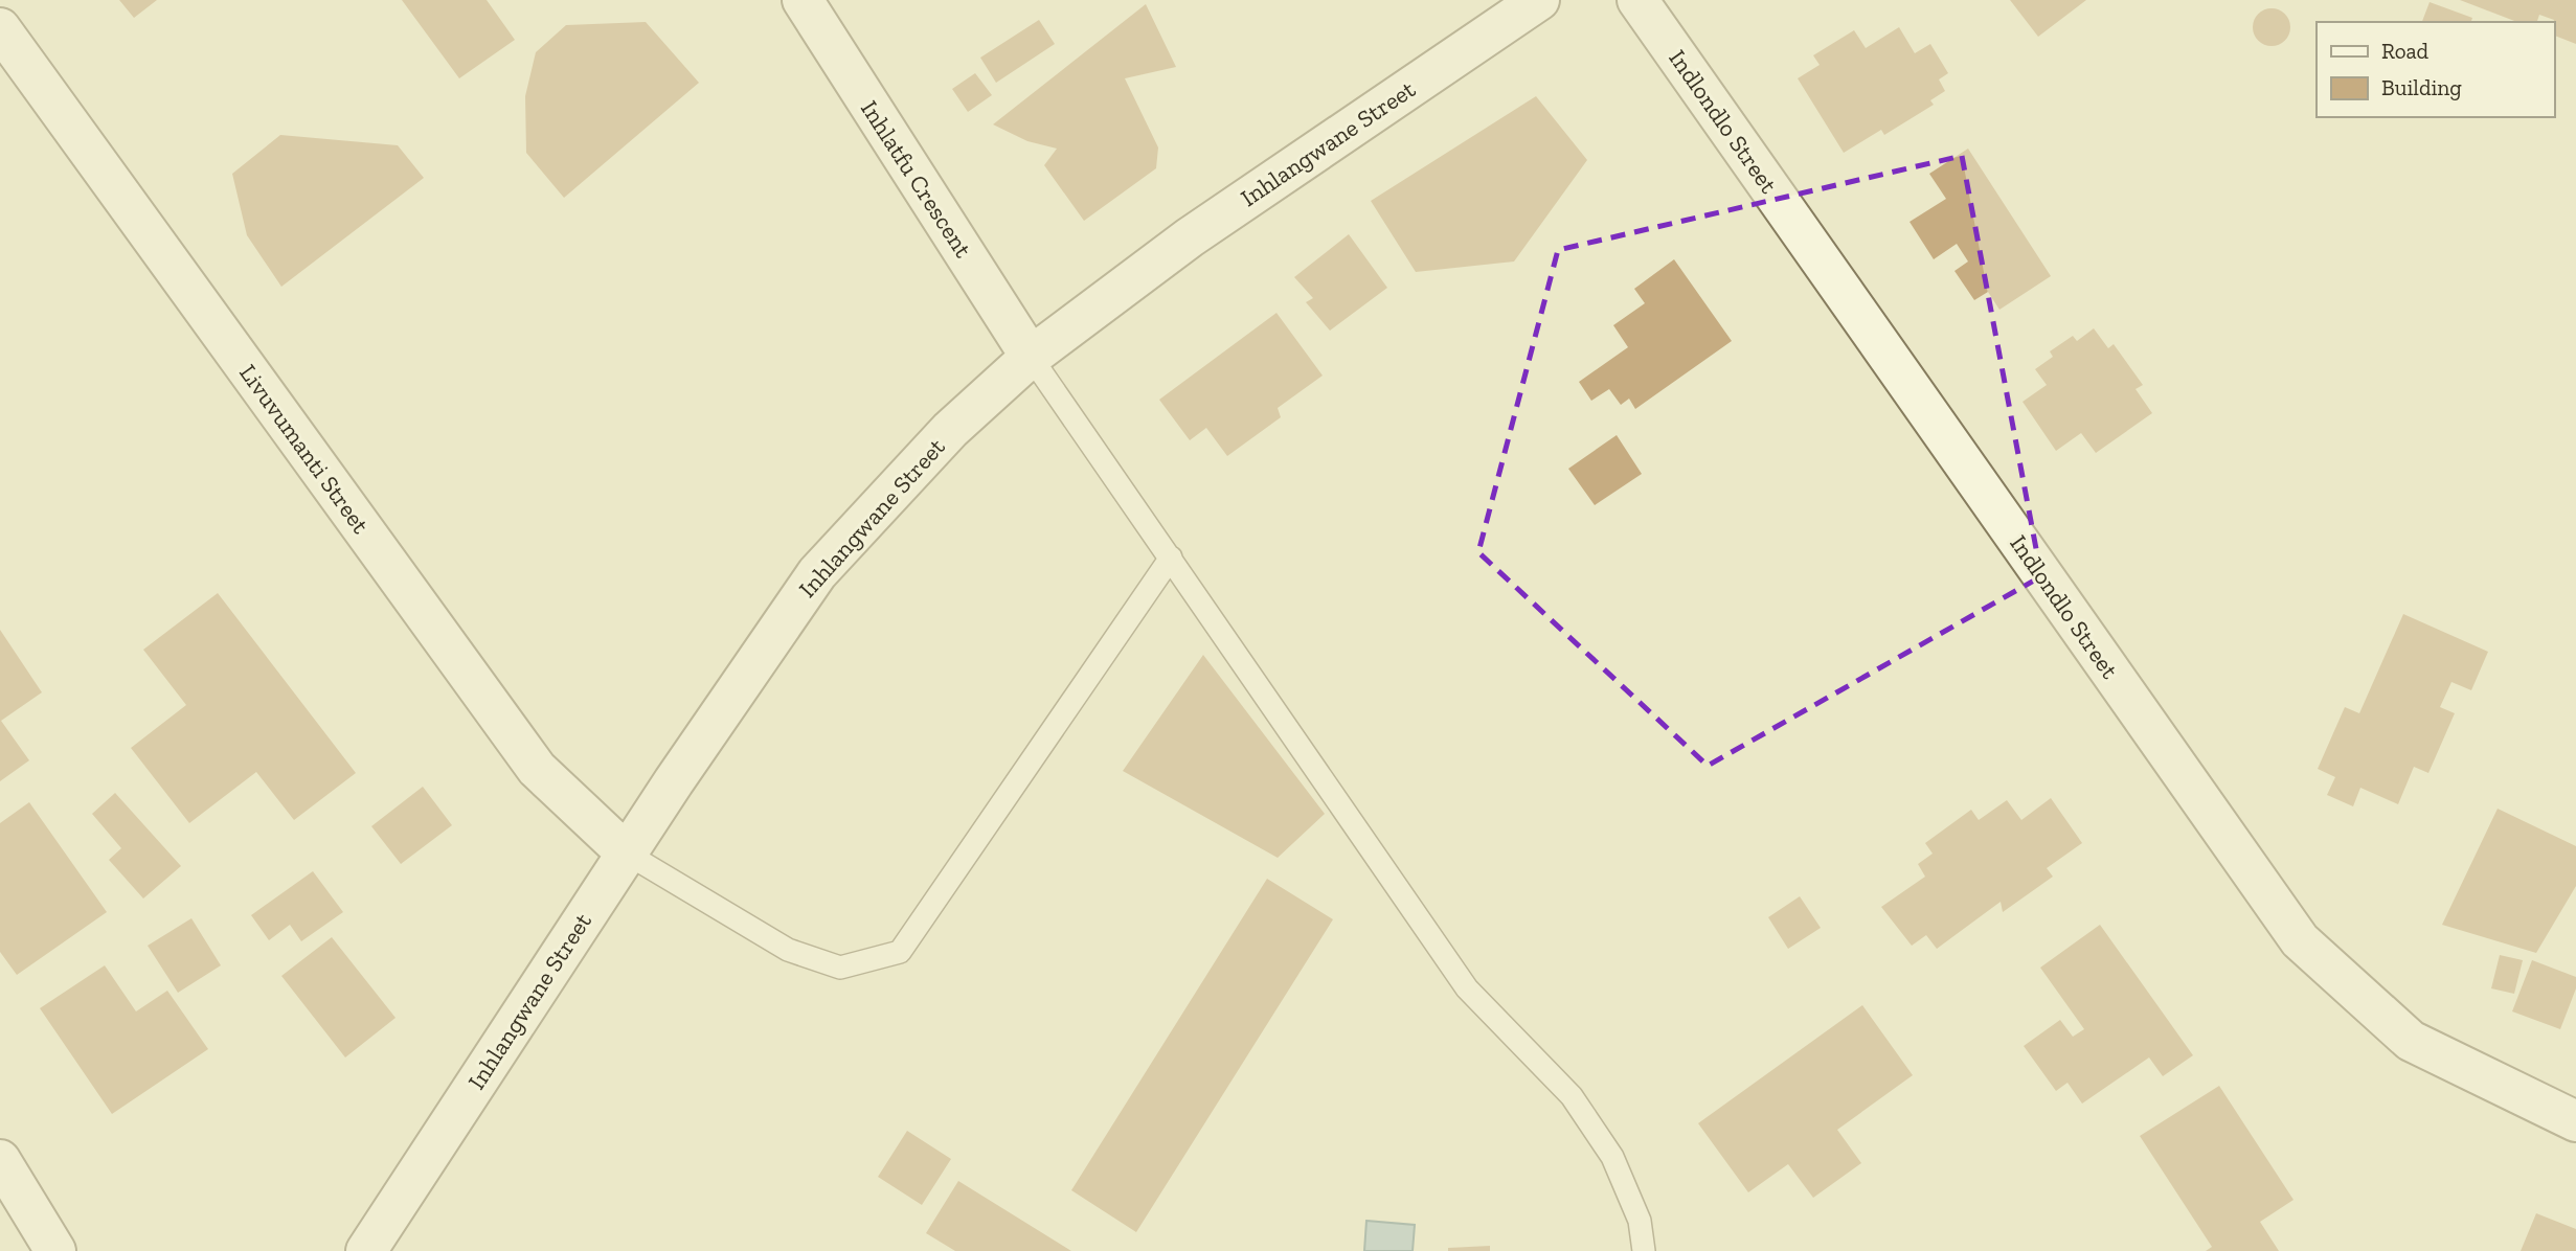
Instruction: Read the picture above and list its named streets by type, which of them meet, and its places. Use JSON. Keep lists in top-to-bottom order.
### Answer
{
  "streets": {
    "street": [
      "Indlondlo Street",
      "Inhlangwane Street",
      "Inhlatfu Crescent",
      "Livuvumanti Street"
    ]
  },
  "crossings": [
    ["Inhlangwane Street", "Inhlatfu Crescent"],
    ["Inhlangwane Street", "Livuvumanti Street"]
  ],
  "legend": ["Road", "Building"]
}
